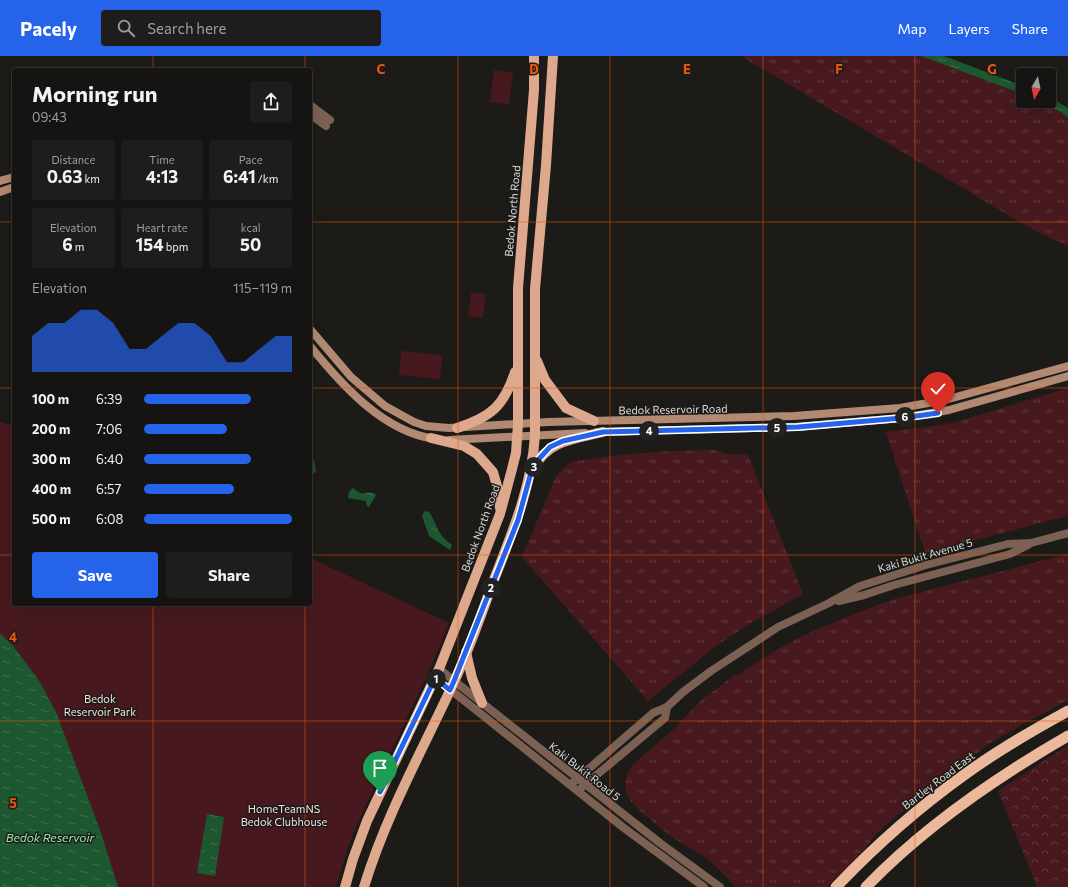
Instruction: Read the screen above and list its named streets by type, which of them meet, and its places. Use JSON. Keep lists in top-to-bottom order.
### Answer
{
  "streets": {
    "highway": ["Bartley Road East"],
    "main road": ["Bedok North Road", "Bedok Reservoir Road"],
    "street": ["Kaki Bukit Avenue 5", "Kaki Bukit Road 5"]
  },
  "crossings": [
    ["Bedok North Road", "Bedok Reservoir Road"],
    ["Bedok North Road", "Kaki Bukit Road 5"],
    ["Kaki Bukit Avenue 5", "Kaki Bukit Road 5"]
  ],
  "water": ["Bedok Reservoir"],
  "parks": ["Bedok Reservoir Park", "HomeTeamNS Bedok Clubhouse"],
  "north": "bottom",
  "page": {
    "header": "Pacely",
    "search": "Search here",
    "nav": ["Map", "Layers", "Share"],
    "heading": ["Morning run", "09:43"],
    "stats": [
      ["Distance", "0.63 km"],
      ["Time", "4:13"],
      ["Pace", "6:41 /km"],
      ["Elevation", "6 m"],
      ["Heart rate", "154 bpm"],
      ["kcal", "50"]
    ],
    "chart": ["Elevation", "115–119 m"],
    "list": [
      {
        "name": "100 m",
        "note": "6:39"
      },
      {
        "name": "200 m",
        "note": "7:06"
      },
      {
        "name": "300 m",
        "note": "6:40"
      },
      {
        "name": "400 m",
        "note": "6:57"
      },
      {
        "name": "500 m",
        "note": "6:08"
      }
    ],
    "pins": [
      "6",
      "5",
      "4",
      "3",
      "2",
      "1"
    ],
    "buttons": ["Save", "Share"]
  },
  "grid": {
    "columns": [
      "C",
      "D",
      "E",
      "F",
      "G"
    ],
    "rows": ["4", "5"]
  }
}
